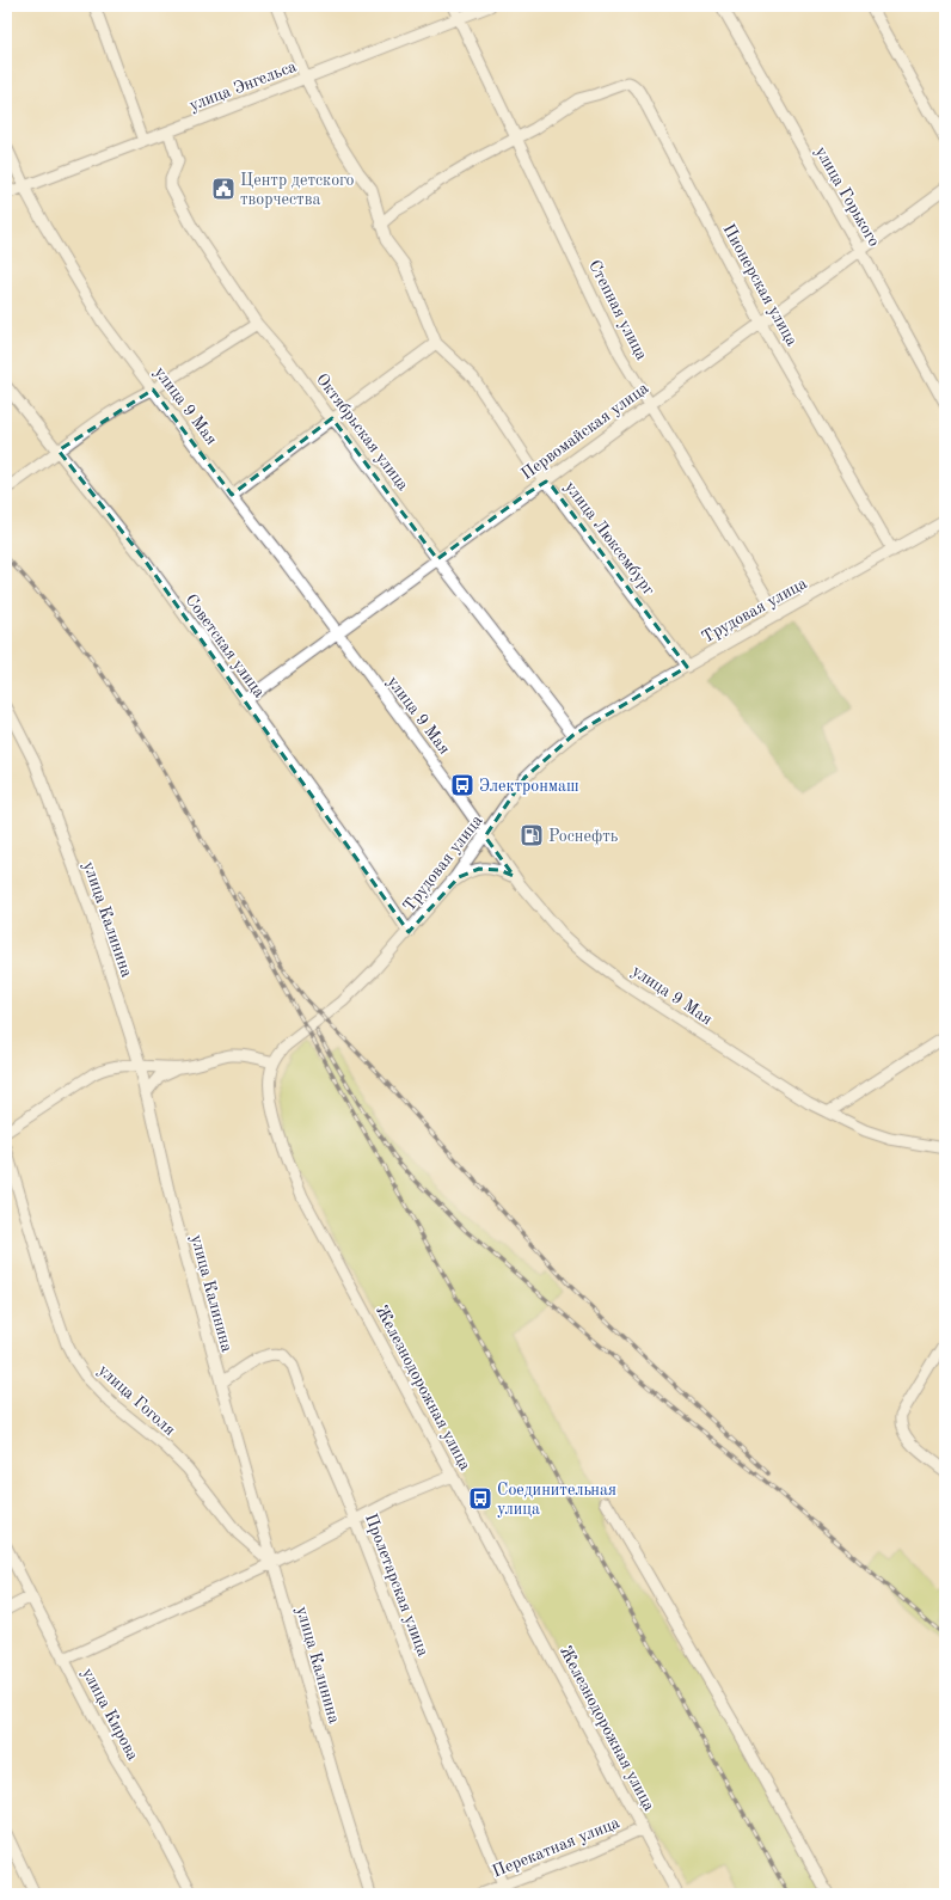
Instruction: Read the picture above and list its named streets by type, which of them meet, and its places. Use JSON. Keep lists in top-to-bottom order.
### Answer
{
  "streets": {
    "street": [
      "улица Энгельса",
      "улица Горького",
      "Пионерская улица",
      "Степная улица",
      "улица 9 Мая",
      "Первомайская улица",
      "Октябрьская улица",
      "улица Люксембург",
      "Трудовая улица",
      "Советская улица",
      "улица Калинина",
      "Железнодорожная улица",
      "улица Гоголя",
      "Пролетарская улица",
      "улица Кирова",
      "Перекатная улица"
    ]
  },
  "crossings": [
    ["улица Энгельса", "Степная улица"],
    ["улица Энгельса", "улица 9 Мая"],
    ["улица Энгельса", "Октябрьская улица"],
    ["улица Энгельса", "улица Люксембург"],
    ["улица Горького", "Первомайская улица"],
    ["Пионерская улица", "Степная улица"],
    ["Пионерская улица", "Первомайская улица"],
    ["Пионерская улица", "Трудовая улица"],
    ["Степная улица", "Первомайская улица"],
    ["Степная улица", "Трудовая улица"],
    ["улица 9 Мая", "Первомайская улица"],
    ["улица 9 Мая", "Трудовая улица"],
    ["Первомайская улица", "Октябрьская улица"],
    ["Первомайская улица", "улица Люксембург"],
    ["Первомайская улица", "Советская улица"],
    ["Октябрьская улица", "Трудовая улица"],
    ["улица Люксембург", "Трудовая улица"],
    ["Трудовая улица", "Советская улица"],
    ["Трудовая улица", "Железнодорожная улица"],
    ["улица Калинина", "улица Гоголя"],
    ["улица Калинина", "Пролетарская улица"],
    ["Железнодорожная улица", "Перекатная улица"],
    ["Пролетарская улица", "Перекатная улица"]
  ],
  "places": {
    "public building": ["Центр детского творчества"],
    "bus stop": ["Электронмаш", "Соединительная улица"],
    "fuel station": ["Роснефть"]
  }
}
